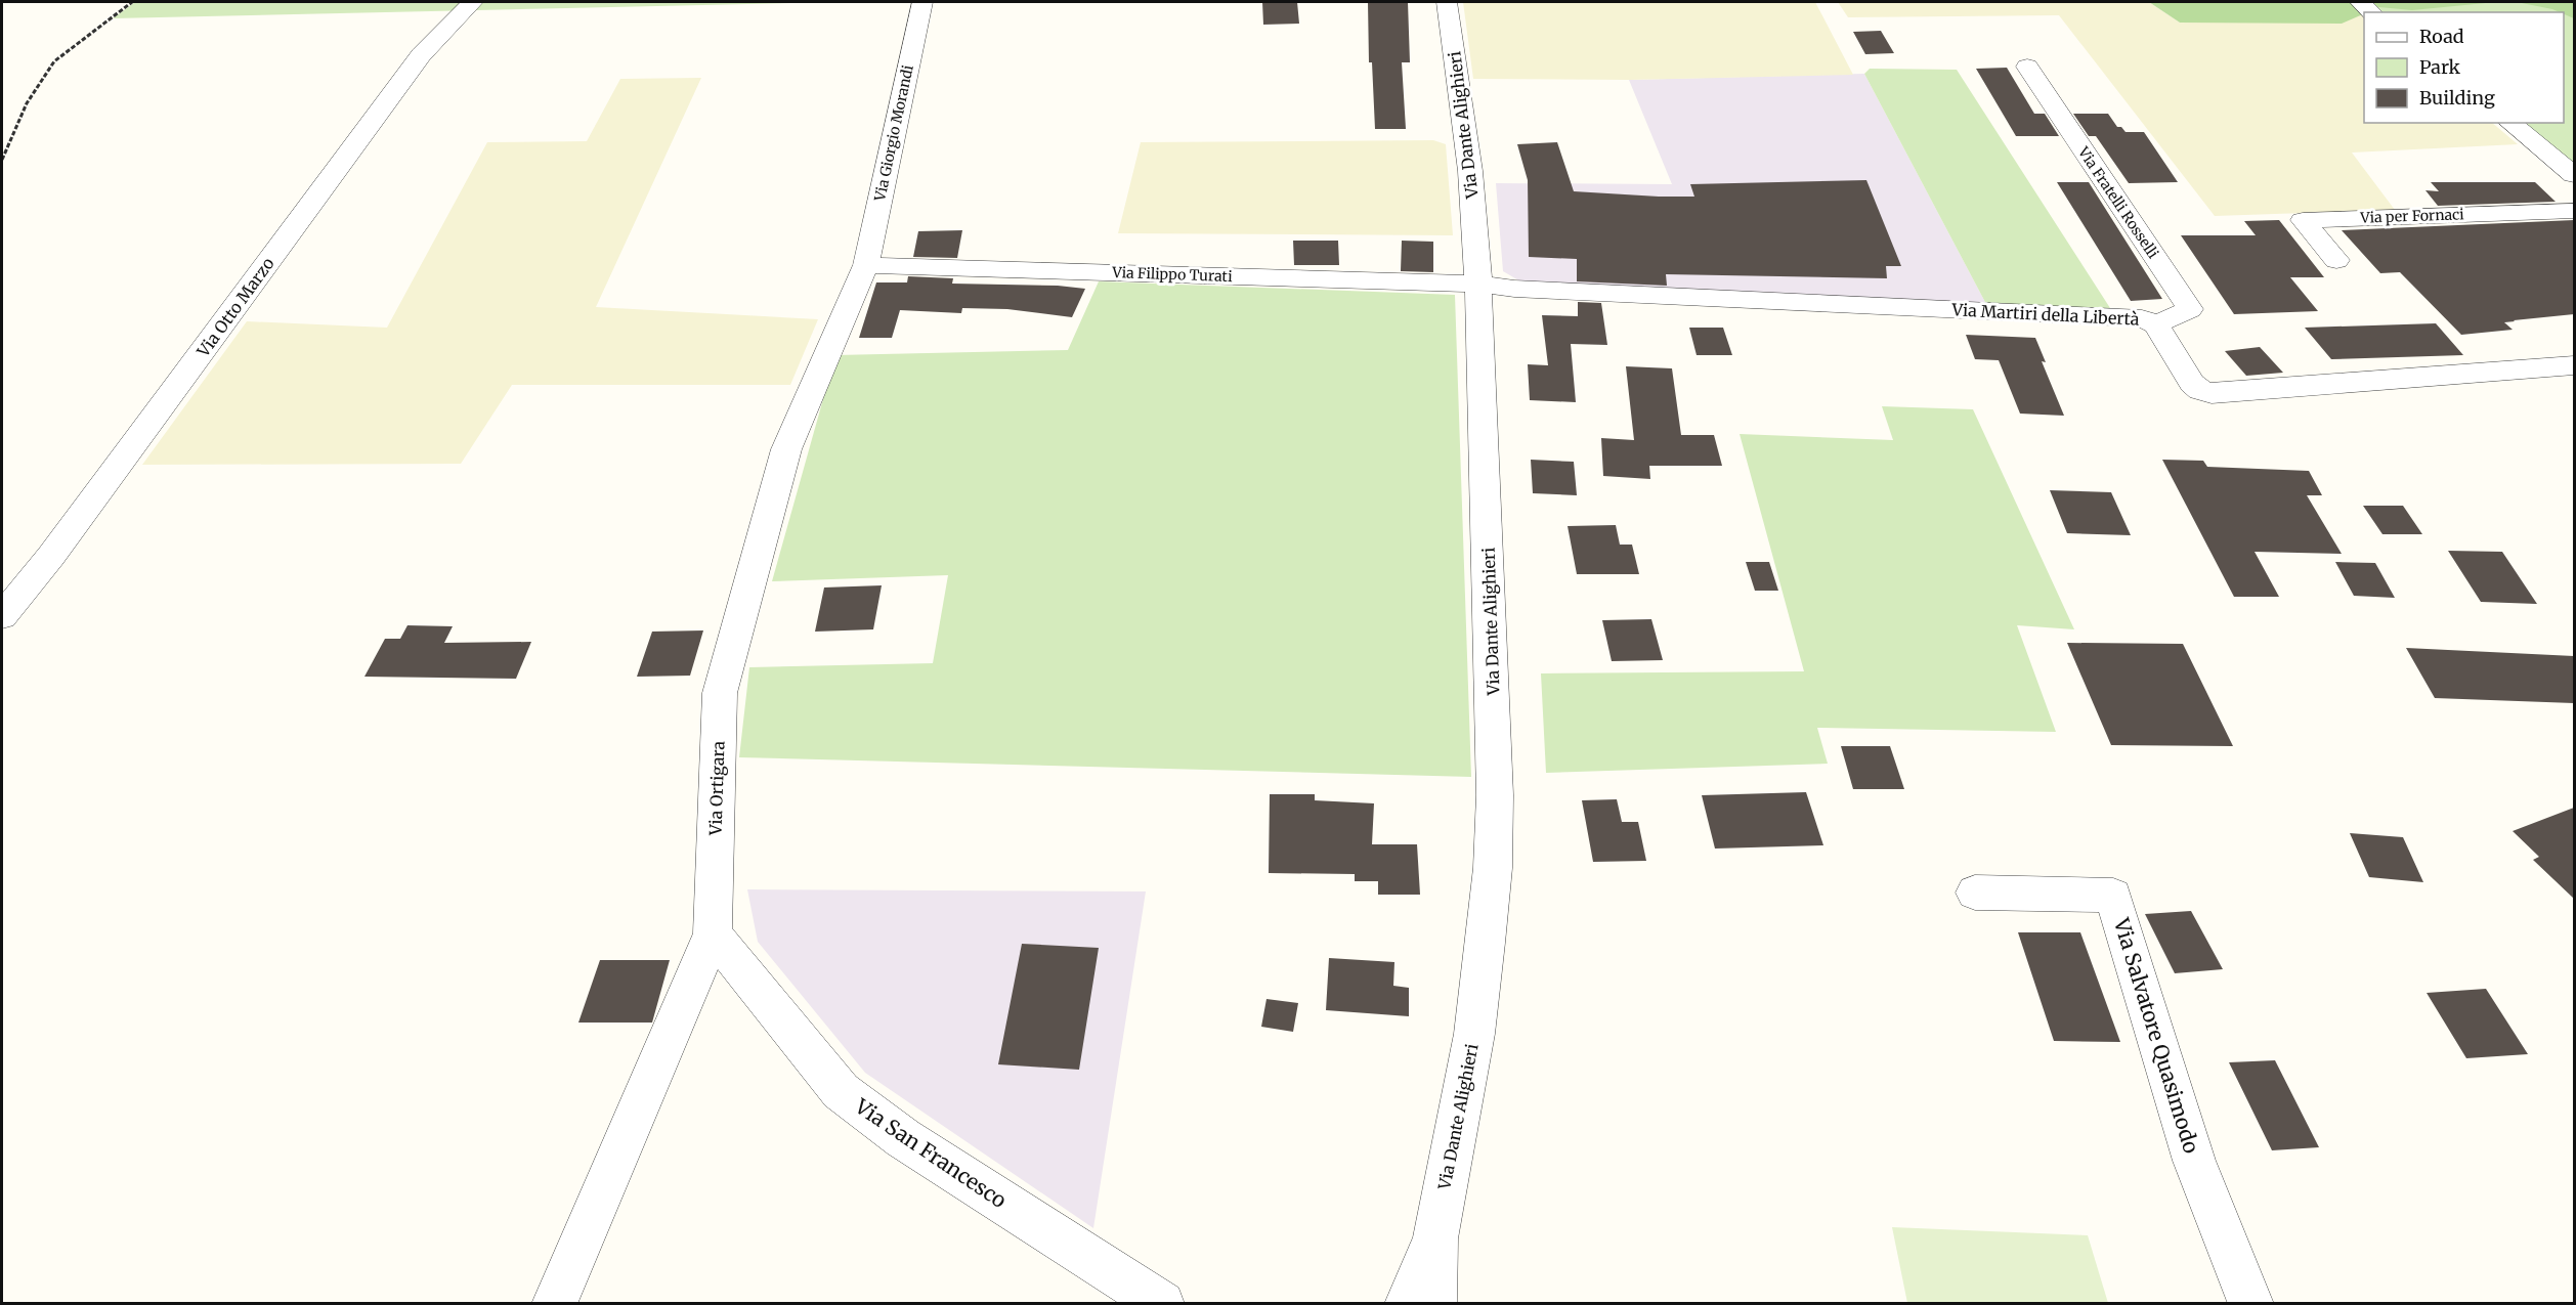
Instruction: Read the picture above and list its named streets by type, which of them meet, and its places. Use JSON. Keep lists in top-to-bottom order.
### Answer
{
  "streets": {
    "street": [
      "Via Dante Alighieri",
      "Via Giorgio Morandi",
      "Via Fratelli Rosselli",
      "Via per Fornaci",
      "Via Filippo Turati",
      "Via Otto Marzo",
      "Via Martiri della Libertà",
      "Via Ortigara",
      "Via Salvatore Quasimodo",
      "Via San Francesco"
    ]
  },
  "crossings": [
    ["Via Dante Alighieri", "Via Filippo Turati"],
    ["Via Dante Alighieri", "Via Martiri della Libertà"],
    ["Via Giorgio Morandi", "Via Filippo Turati"],
    ["Via Giorgio Morandi", "Via Ortigara"],
    ["Via Fratelli Rosselli", "Via Martiri della Libertà"],
    ["Via Filippo Turati", "Via Martiri della Libertà"],
    ["Via Filippo Turati", "Via Ortigara"],
    ["Via Ortigara", "Via San Francesco"]
  ],
  "legend": ["Road", "Park", "Building"]
}
